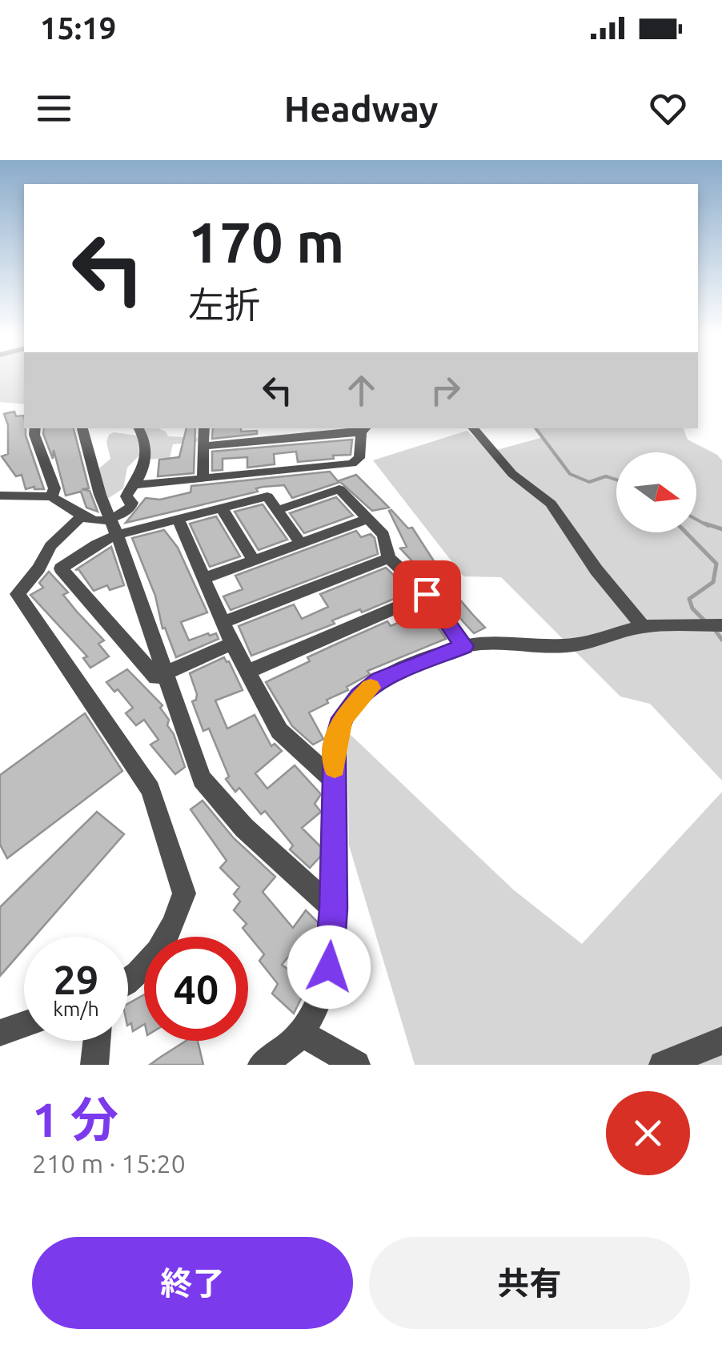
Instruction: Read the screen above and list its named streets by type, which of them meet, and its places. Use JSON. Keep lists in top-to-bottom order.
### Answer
{
  "north": "right",
  "page": {
    "status": "15:19",
    "header": "Headway",
    "turn": ["170 m", "左折"],
    "speed": "29 km/h",
    "limit": "40",
    "heading": ["1 分", "210 m · 15:20"],
    "buttons": ["終了", "共有"]
  }
}
